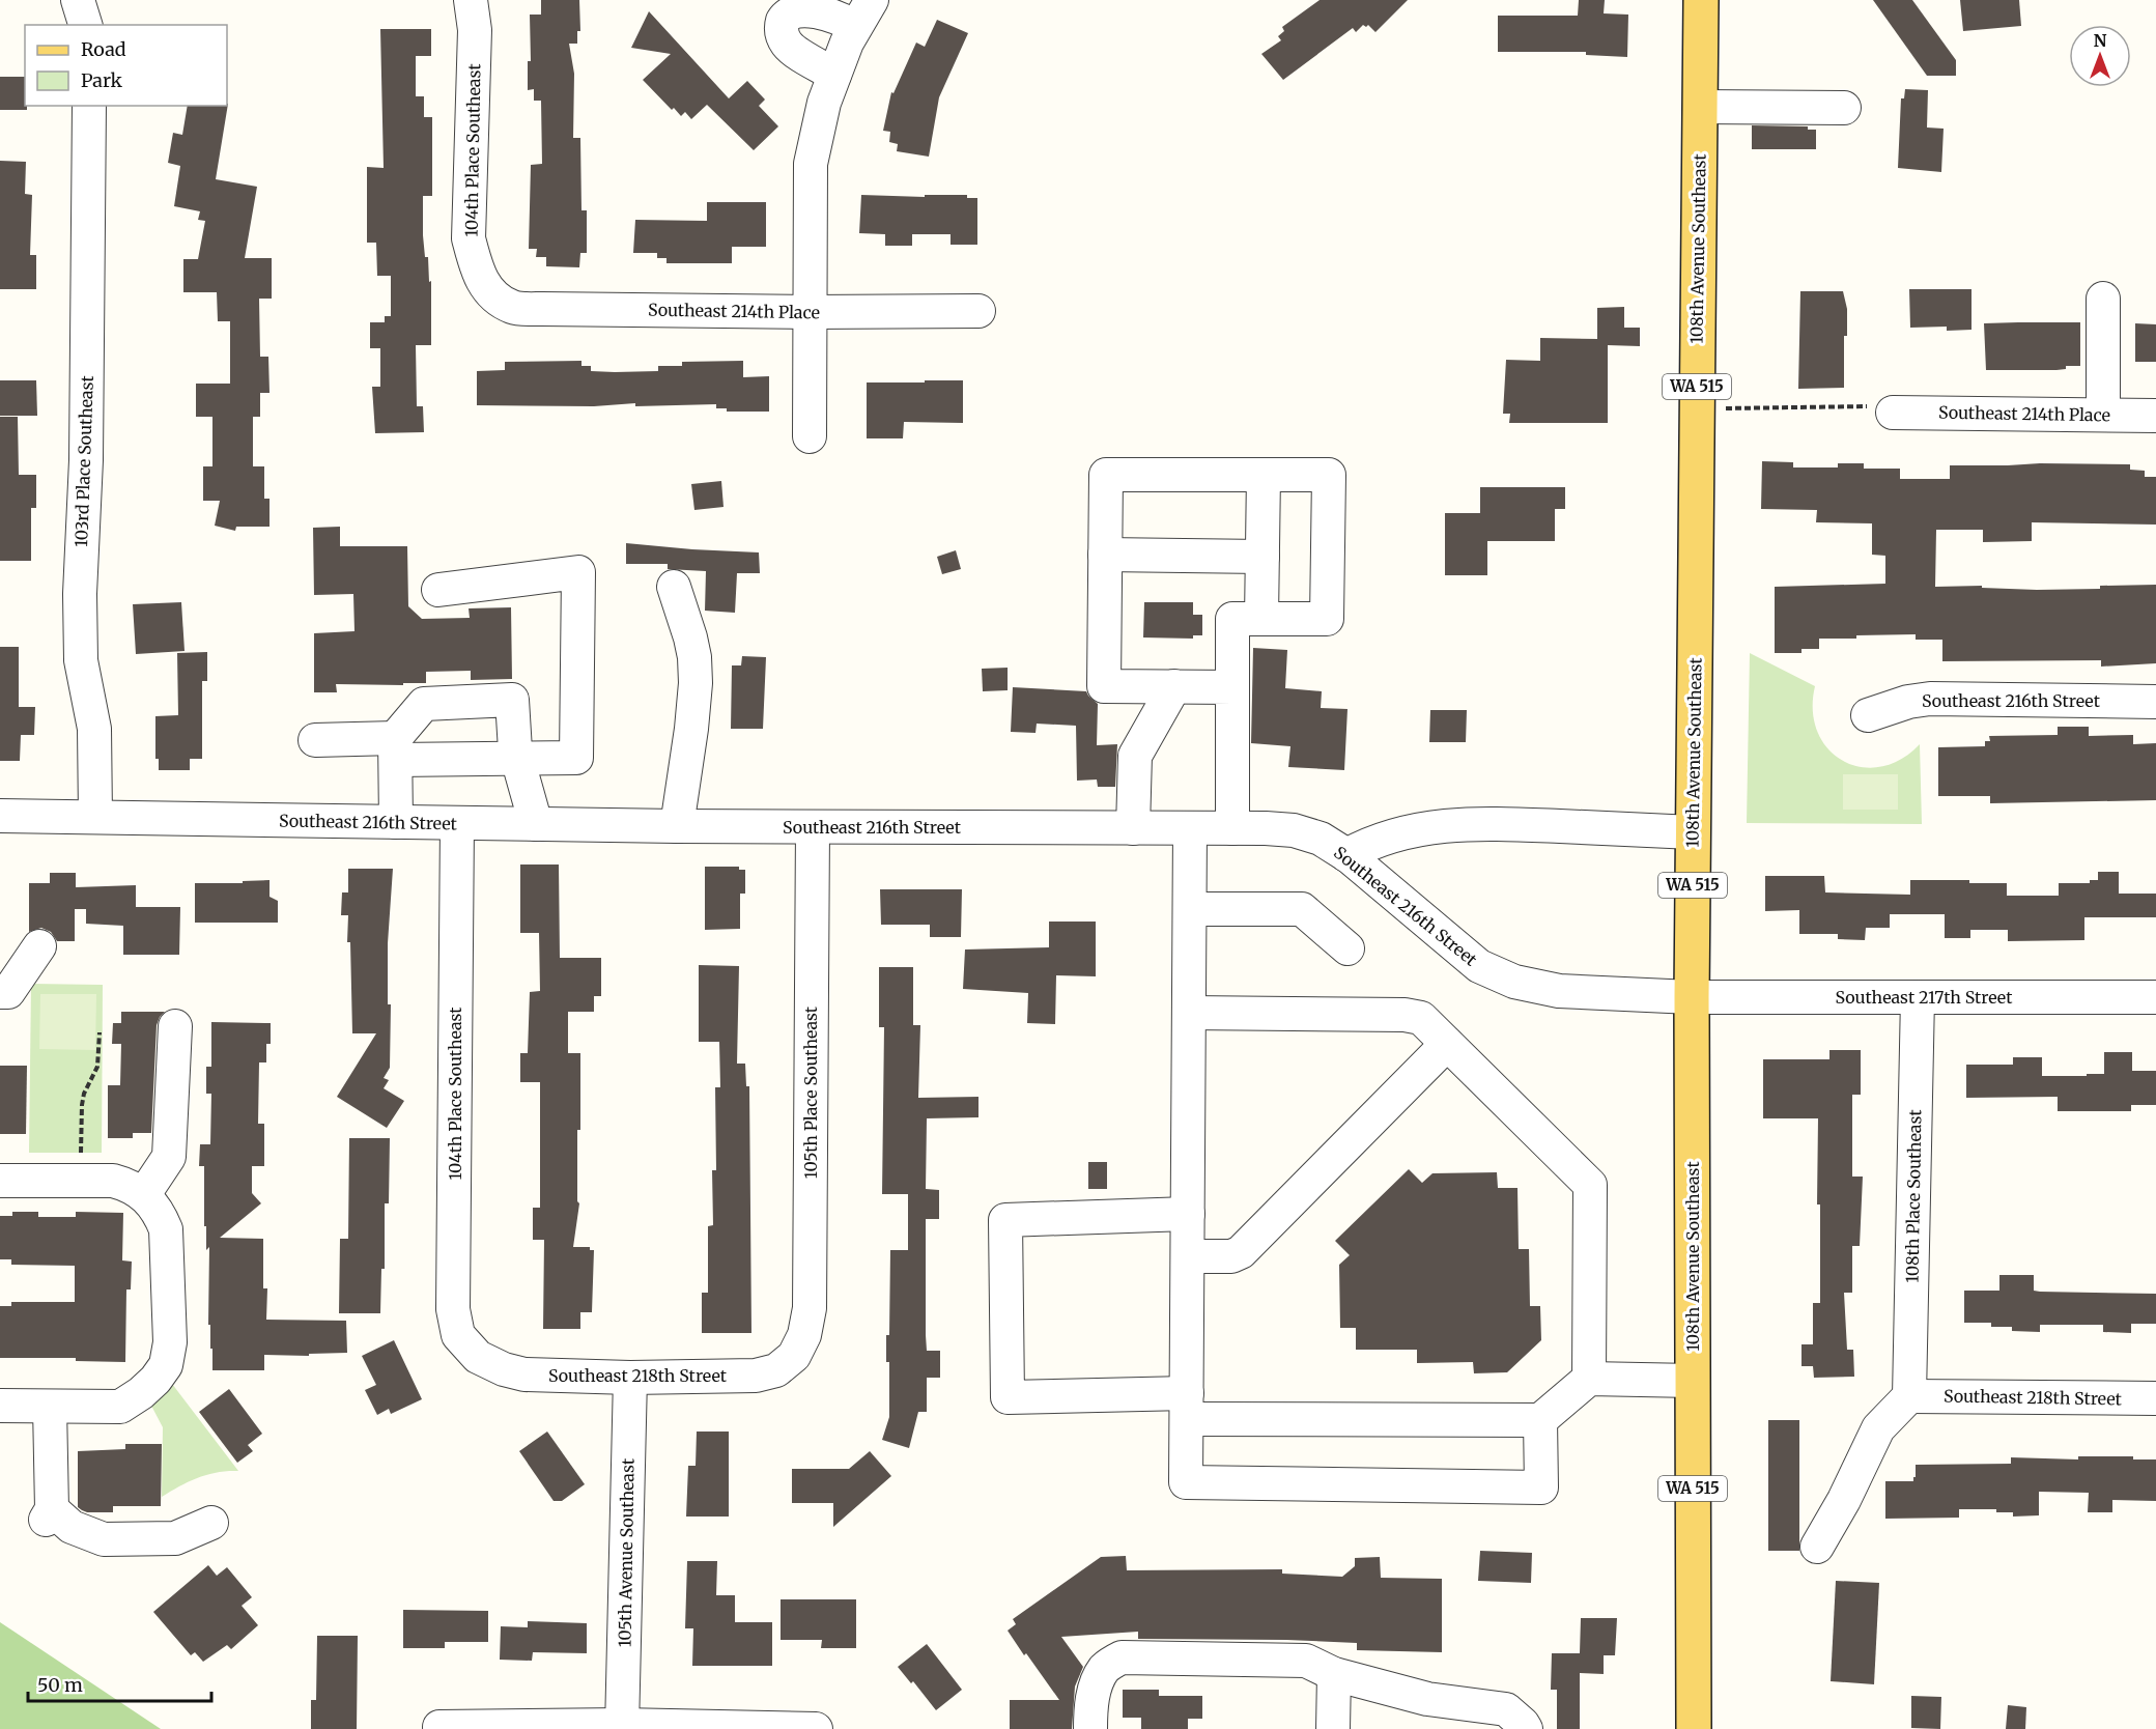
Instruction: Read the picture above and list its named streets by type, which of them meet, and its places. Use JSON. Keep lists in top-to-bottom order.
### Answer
{
  "streets": {
    "main road": ["108th Avenue Southeast", "WA 515"],
    "street": [
      "104th Place Southeast",
      "Southeast 214th Place",
      "103rd Place Southeast",
      "Southeast 216th Street",
      "Southeast 217th Street",
      "105th Place Southeast",
      "108th Place Southeast",
      "Southeast 218th Street",
      "105th Avenue Southeast"
    ]
  },
  "crossings": [
    ["104th Place Southeast", "Southeast 214th Place"],
    ["104th Place Southeast", "Southeast 216th Street"],
    ["104th Place Southeast", "Southeast 218th Street"],
    ["108th Avenue Southeast", "Southeast 216th Street"],
    ["108th Avenue Southeast", "Southeast 217th Street"],
    ["103rd Place Southeast", "Southeast 216th Street"],
    ["Southeast 216th Street", "Southeast 217th Street"],
    ["Southeast 216th Street", "105th Place Southeast"],
    ["Southeast 217th Street", "108th Place Southeast"],
    ["105th Place Southeast", "Southeast 218th Street"],
    ["108th Place Southeast", "Southeast 218th Street"],
    ["Southeast 218th Street", "105th Avenue Southeast"]
  ],
  "legend": ["Road", "Park"],
  "scale_bar": "50 m",
  "north": "top"
}
